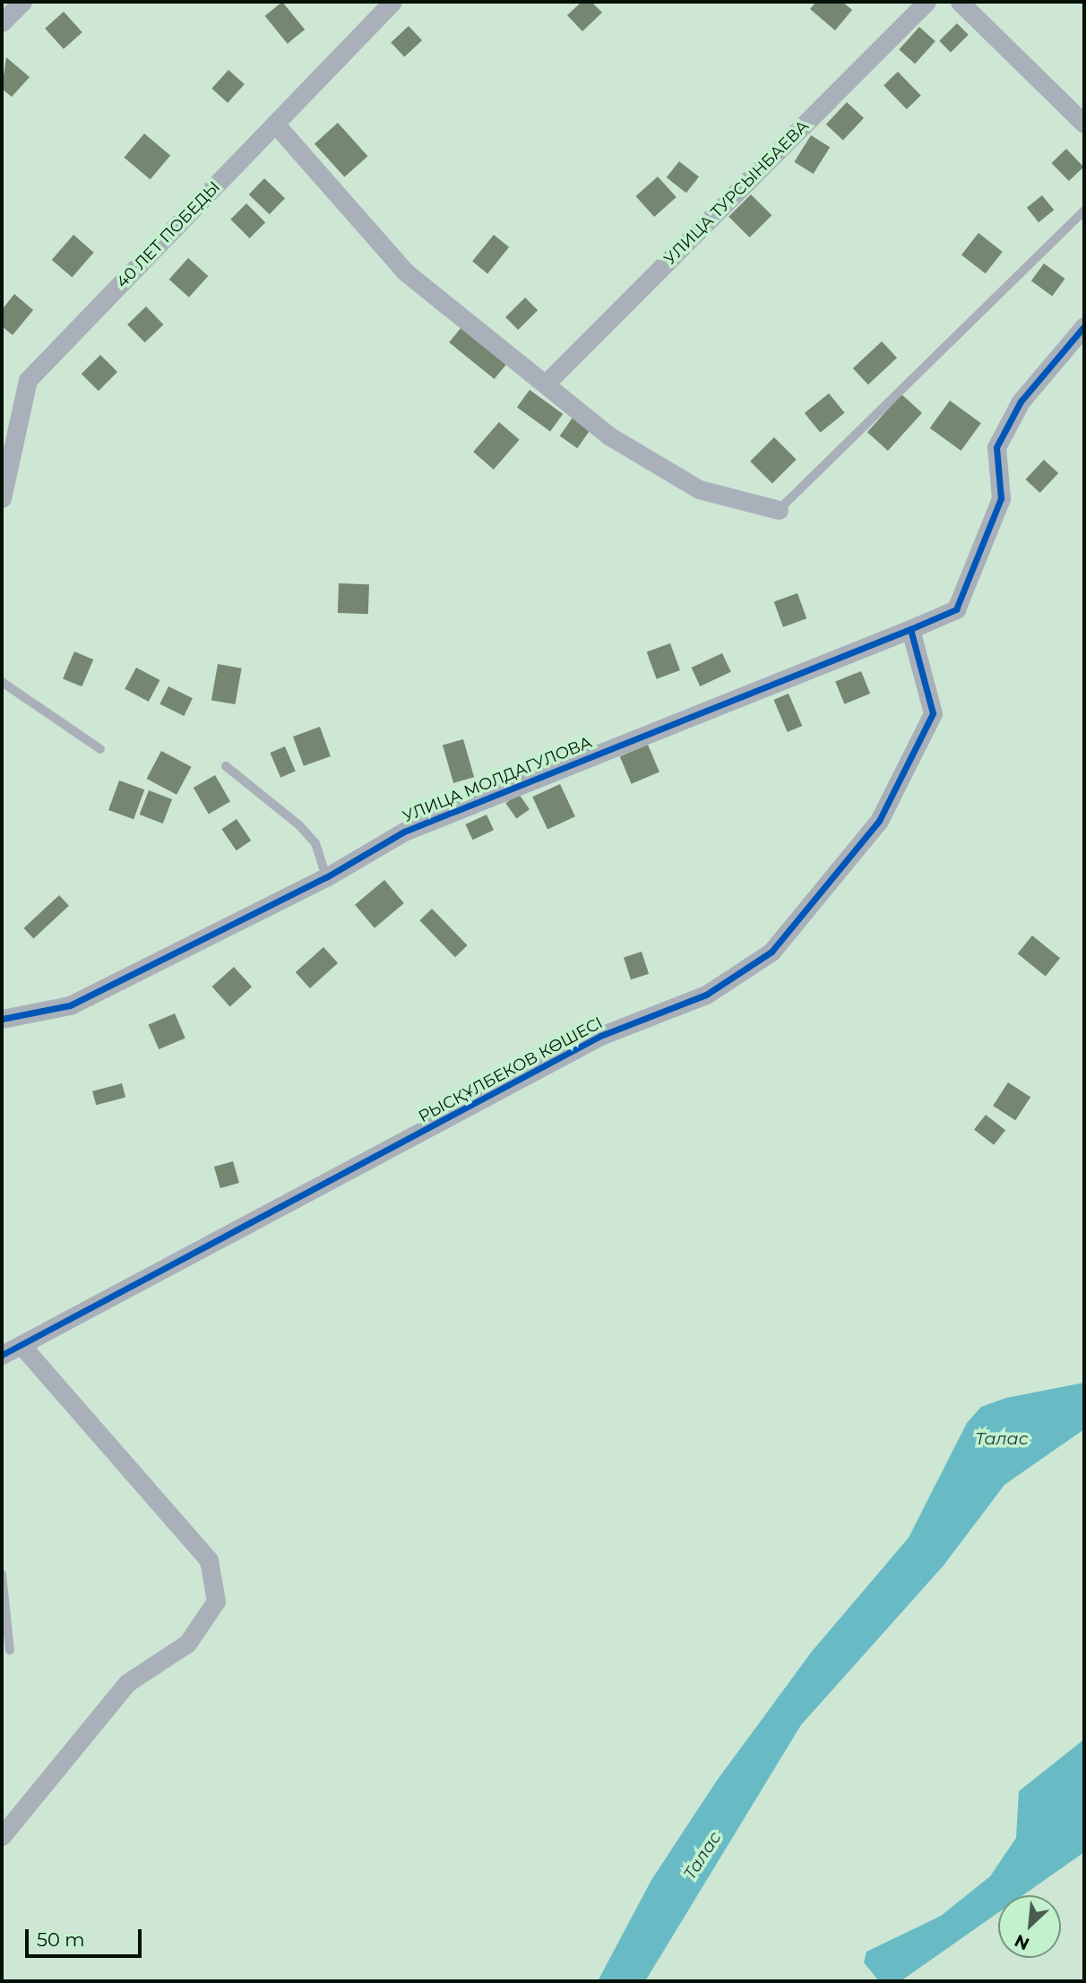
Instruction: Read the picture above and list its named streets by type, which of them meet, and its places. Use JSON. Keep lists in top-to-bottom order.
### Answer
{
  "streets": {
    "street": [
      "УЛИЦА ТУРСЫНБАЕВА",
      "40 ЛЕТ ПОБЕДЫ",
      "УЛИЦА МОЛДАГУЛОВА",
      "РЫСҚҰЛБЕКОВ КӨШЕСІ"
    ]
  },
  "crossings": [
    ["УЛИЦА МОЛДАГУЛОВА", "РЫСҚҰЛБЕКОВ КӨШЕСІ"]
  ],
  "water": ["Талас"],
  "scale_bar": "50 m",
  "north": "bottom left"
}
